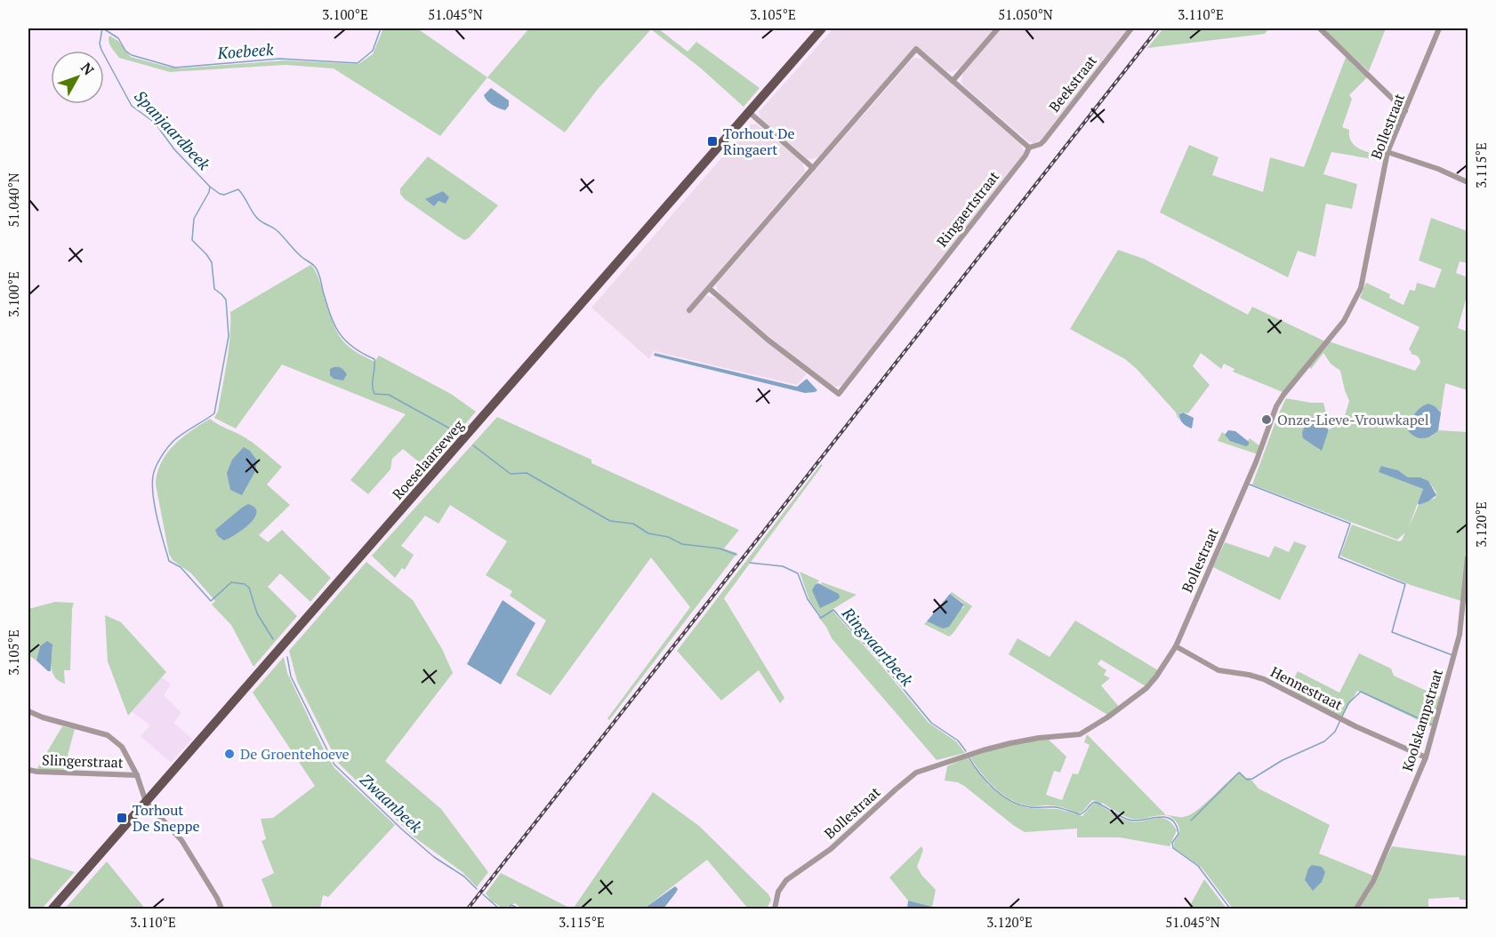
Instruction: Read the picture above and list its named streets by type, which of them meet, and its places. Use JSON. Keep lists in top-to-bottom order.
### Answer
{
  "streets": {
    "main road": ["Roeselaarseweg"],
    "street": [
      "Beekstraat",
      "Bollestraat",
      "Ringaertstraat",
      "Hennestraat",
      "Koolskampstraat",
      "Slingerstraat"
    ]
  },
  "crossings": [
    ["Beekstraat", "Ringaertstraat"],
    ["Bollestraat", "Hennestraat"],
    ["Roeselaarseweg", "Slingerstraat"],
    ["Hennestraat", "Koolskampstraat"]
  ],
  "water": [
    "Koebeek",
    "Spanjaardbeek",
    "Ringvaartbeek",
    "Zwaanbeek"
  ],
  "places": {
    "transit": ["Torhout De Ringaert", "Torhout De Sneppe"],
    "other": ["Onze-Lieve-Vrouwkapel", "De Groentehoeve"]
  },
  "north": "top right",
  "coordinates": [
    "3.100°E",
    "51.045°N",
    "3.105°E",
    "51.050°N",
    "3.110°E",
    "3.115°E",
    "51.040°N",
    "3.120°E"
  ]
}
